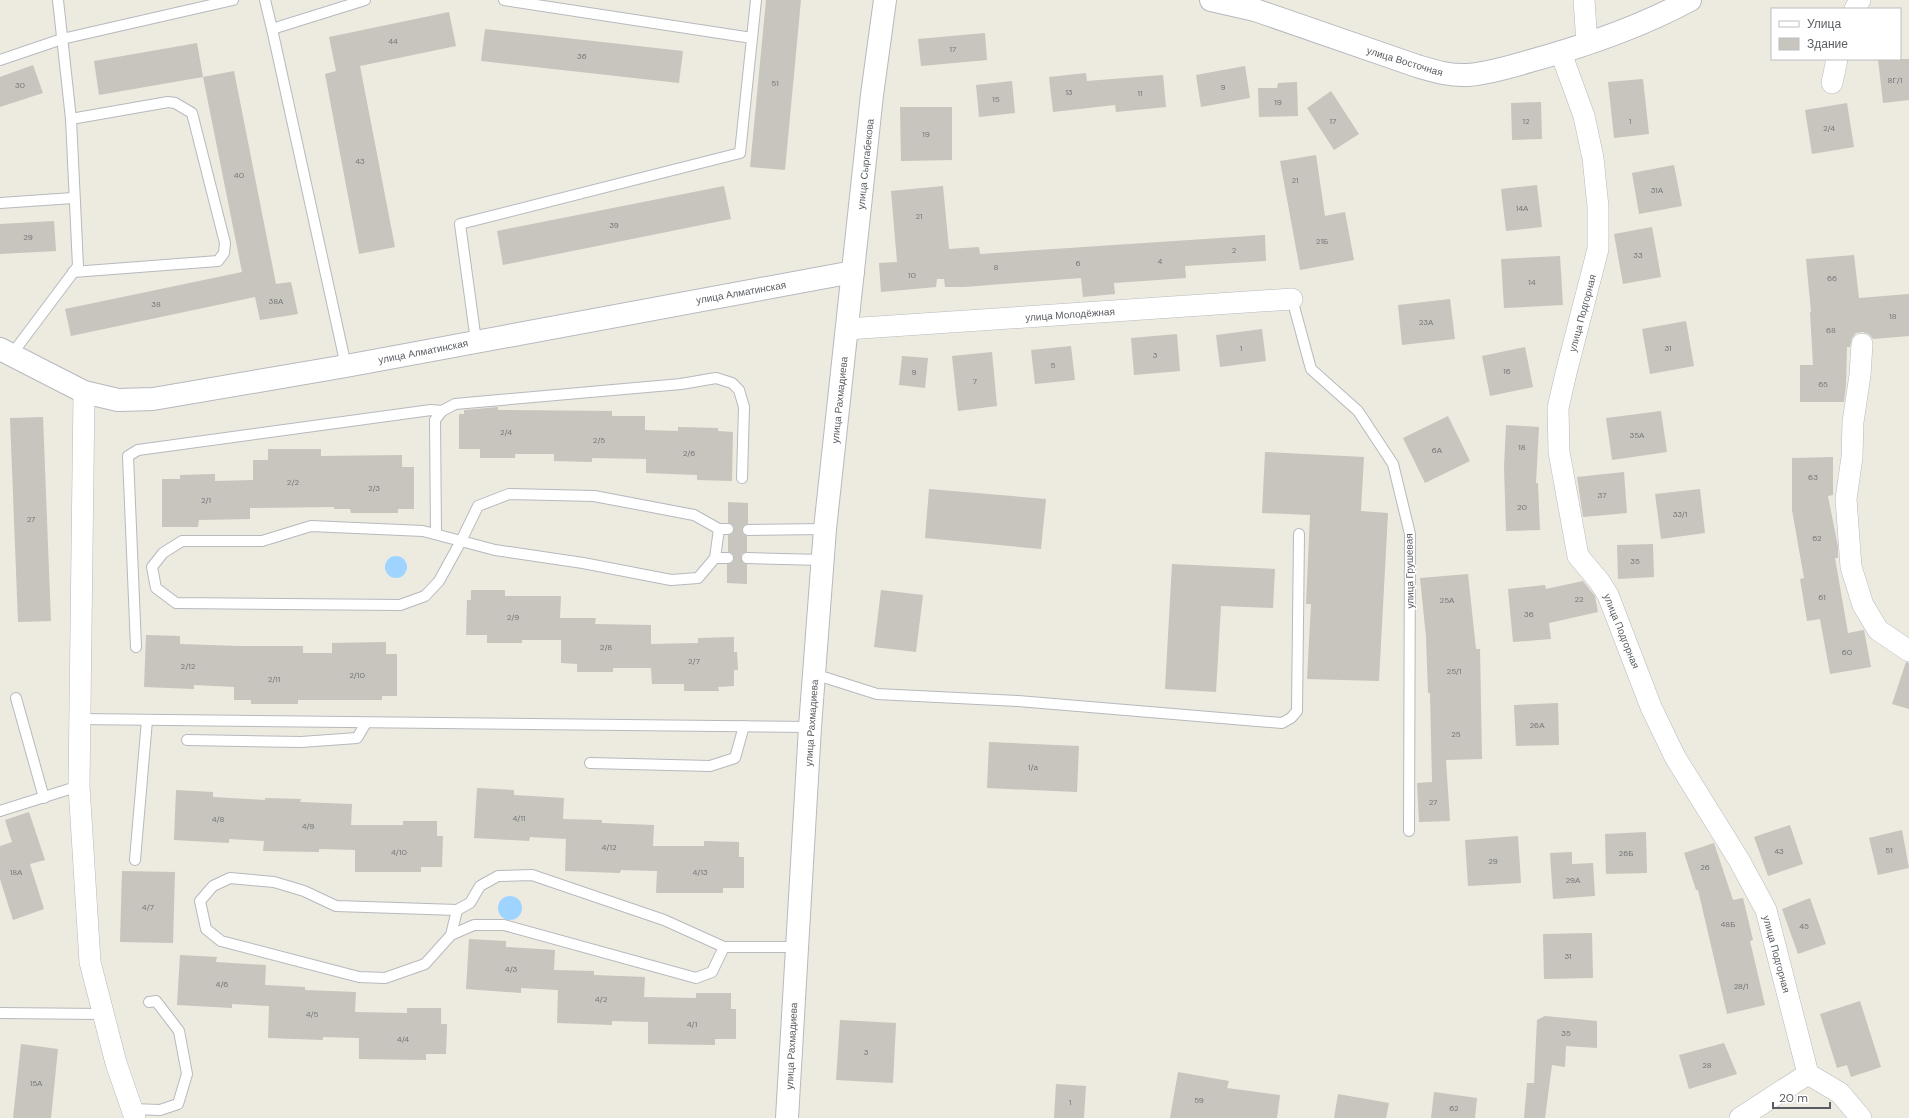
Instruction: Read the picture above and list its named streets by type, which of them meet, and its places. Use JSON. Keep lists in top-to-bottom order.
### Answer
{
  "streets": {
    "street": [
      "улица Восточная",
      "улица Сыргабекова",
      "улица Алматинская",
      "улица Подгорная",
      "улица Молодёжная",
      "улица Рахмадиева"
    ],
    "lane": ["улица Грушевая"]
  },
  "crossings": [
    ["улица Восточная", "улица Подгорная"],
    ["улица Сыргабекова", "улица Алматинская"],
    ["улица Сыргабекова", "улица Молодёжная"],
    ["улица Сыргабекова", "улица Рахмадиева"],
    ["улица Молодёжная", "улица Рахмадиева"],
    ["улица Молодёжная", "улица Грушевая"]
  ],
  "house_numbers": [
    "44",
    "17",
    "36",
    "8Г/1",
    "51",
    "30",
    "9",
    "13",
    "11",
    "15",
    "19",
    "17",
    "12",
    "1",
    "2/4",
    "19",
    "43",
    "40",
    "21",
    "31А",
    "14А",
    "21",
    "39",
    "29",
    "21Б",
    "2",
    "33",
    "4",
    "6",
    "8",
    "10",
    "66",
    "14",
    "38А",
    "38",
    "18",
    "23А",
    "68",
    "1",
    "31",
    "3",
    "5",
    "16",
    "9",
    "7",
    "65",
    "2/4",
    "35А",
    "2/5",
    "18",
    "6А",
    "2/6",
    "63",
    "2/2",
    "2/3",
    "37",
    "2/1",
    "20",
    "33/1",
    "27",
    "62",
    "35",
    "61",
    "22",
    "25А",
    "36",
    "2/9",
    "2/8",
    "60",
    "2/7",
    "2/12",
    "25/1",
    "2/10",
    "2/11",
    "26А",
    "25",
    "1/а",
    "27",
    "4/11",
    "4/8",
    "4/9",
    "4/12",
    "51",
    "43",
    "4/10",
    "26Б",
    "29",
    "26",
    "18А",
    "4/13",
    "29А",
    "4/7",
    "48Б",
    "45",
    "31",
    "4/3",
    "4/6",
    "28/1",
    "4/2",
    "4/5",
    "4/1",
    "35",
    "4/4",
    "3",
    "28",
    "15А",
    "59",
    "1",
    "62"
  ],
  "legend": ["Улица", "Здание"],
  "scale_bar": "20 m"
}
